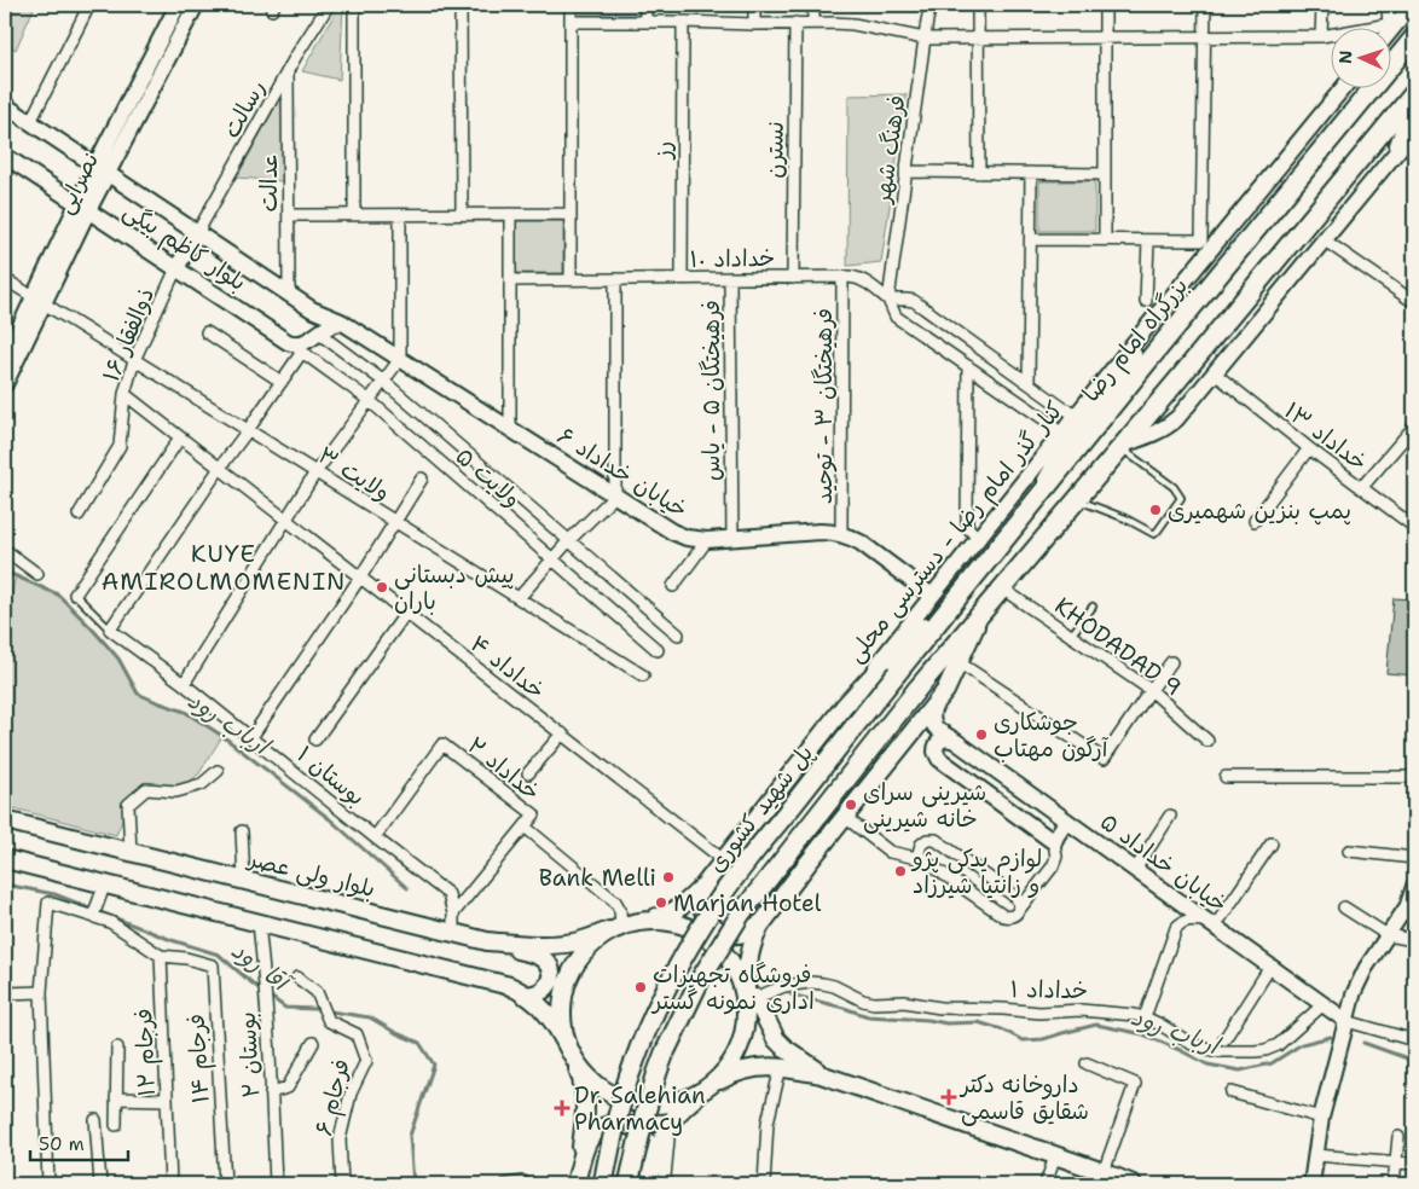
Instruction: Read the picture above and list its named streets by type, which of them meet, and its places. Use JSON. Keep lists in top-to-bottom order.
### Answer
{
  "streets": {
    "highway": ["بزرگراه امام رضا", "پل شهید کشوری"],
    "main road": [
      "نصرایی",
      "بلوار کاظم بیگی",
      "خیابان خداداد ۶",
      "کنار گذر امام رضا - دسترسی محلی",
      "خیابان خداداد ۵",
      "بلوار ولی عصر"
    ],
    "street": [
      "رسالت",
      "فرهنگ شهر",
      "رز",
      "نسترن",
      "عدالت",
      "خداداد ۱۰",
      "ذوالفقار ۱۶",
      "فرهیختگان ۵ - یاس",
      "فرهیختگان ۳ - توحید",
      "خداداد ۱۳",
      "ولایت ۳",
      "ولایت ۵",
      "KHODADAD 9",
      "خداداد ۴",
      "خداداد ۲",
      "بوستان ۱",
      "خداداد ۱",
      "فرجام ۱۲",
      "بوستان ۲",
      "فرجام ۱۴",
      "فرجام ۶"
    ]
  },
  "crossings": [
    ["رسالت", "عدالت"],
    ["رسالت", "بلوار کاظم بیگی"],
    ["فرهنگ شهر", "خداداد ۱۰"],
    ["رز", "خداداد ۱۰"],
    ["نسترن", "خداداد ۱۰"],
    ["نصرایی", "بلوار کاظم بیگی"],
    ["نصرایی", "ولایت ۳"],
    ["عدالت", "بلوار کاظم بیگی"],
    ["بلوار کاظم بیگی", "ذوالفقار ۱۶"],
    ["بلوار کاظم بیگی", "خیابان خداداد ۶"],
    ["بلوار کاظم بیگی", "ولایت ۵"],
    ["خداداد ۱۰", "فرهیختگان ۵ - یاس"],
    ["خداداد ۱۰", "فرهیختگان ۳ - توحید"],
    ["خداداد ۱۰", "کنار گذر امام رضا - دسترسی محلی"],
    ["ذوالفقار ۱۶", "ولایت ۳"],
    ["ذوالفقار ۱۶", "خداداد ۴"],
    ["بزرگراه امام رضا", "پل شهید کشوری"],
    ["فرهیختگان ۵ - یاس", "خیابان خداداد ۶"],
    ["فرهیختگان ۳ - توحید", "خیابان خداداد ۶"],
    ["خیابان خداداد ۶", "کنار گذر امام رضا - دسترسی محلی"],
    ["خداداد ۲", "بوستان ۱"],
    ["خداداد ۲", "بلوار ولی عصر"],
    ["خداداد ۲", "خداداد ۱"],
    ["خیابان خداداد ۵", "خداداد ۱"],
    ["بلوار ولی عصر", "خداداد ۱"],
    ["فرجام ۱۲", "فرجام ۱۴"]
  ],
  "districts": ["KUYE AMIROLMOMENIN"],
  "water": ["ارباب رود", "آقا رود"],
  "places": {
    "other": [
      "پمپ بنزین شهمیری",
      "پیش دبستانی باران",
      "جوشکاری آرگون مهتاب",
      "شیرینی سرای خانه شیرینی",
      "لوازم یدکی پژو و زانتیا شیرزاد",
      "Bank Melli",
      "Marjan Hotel",
      "فروشگاه تجهیزات اداری نمونه گستر"
    ],
    "health": ["داروخانه دکتر شقایق قاسمی", "Dr. Salehian Pharmacy"]
  },
  "scale_bar": "50 m",
  "north": "left"
}
